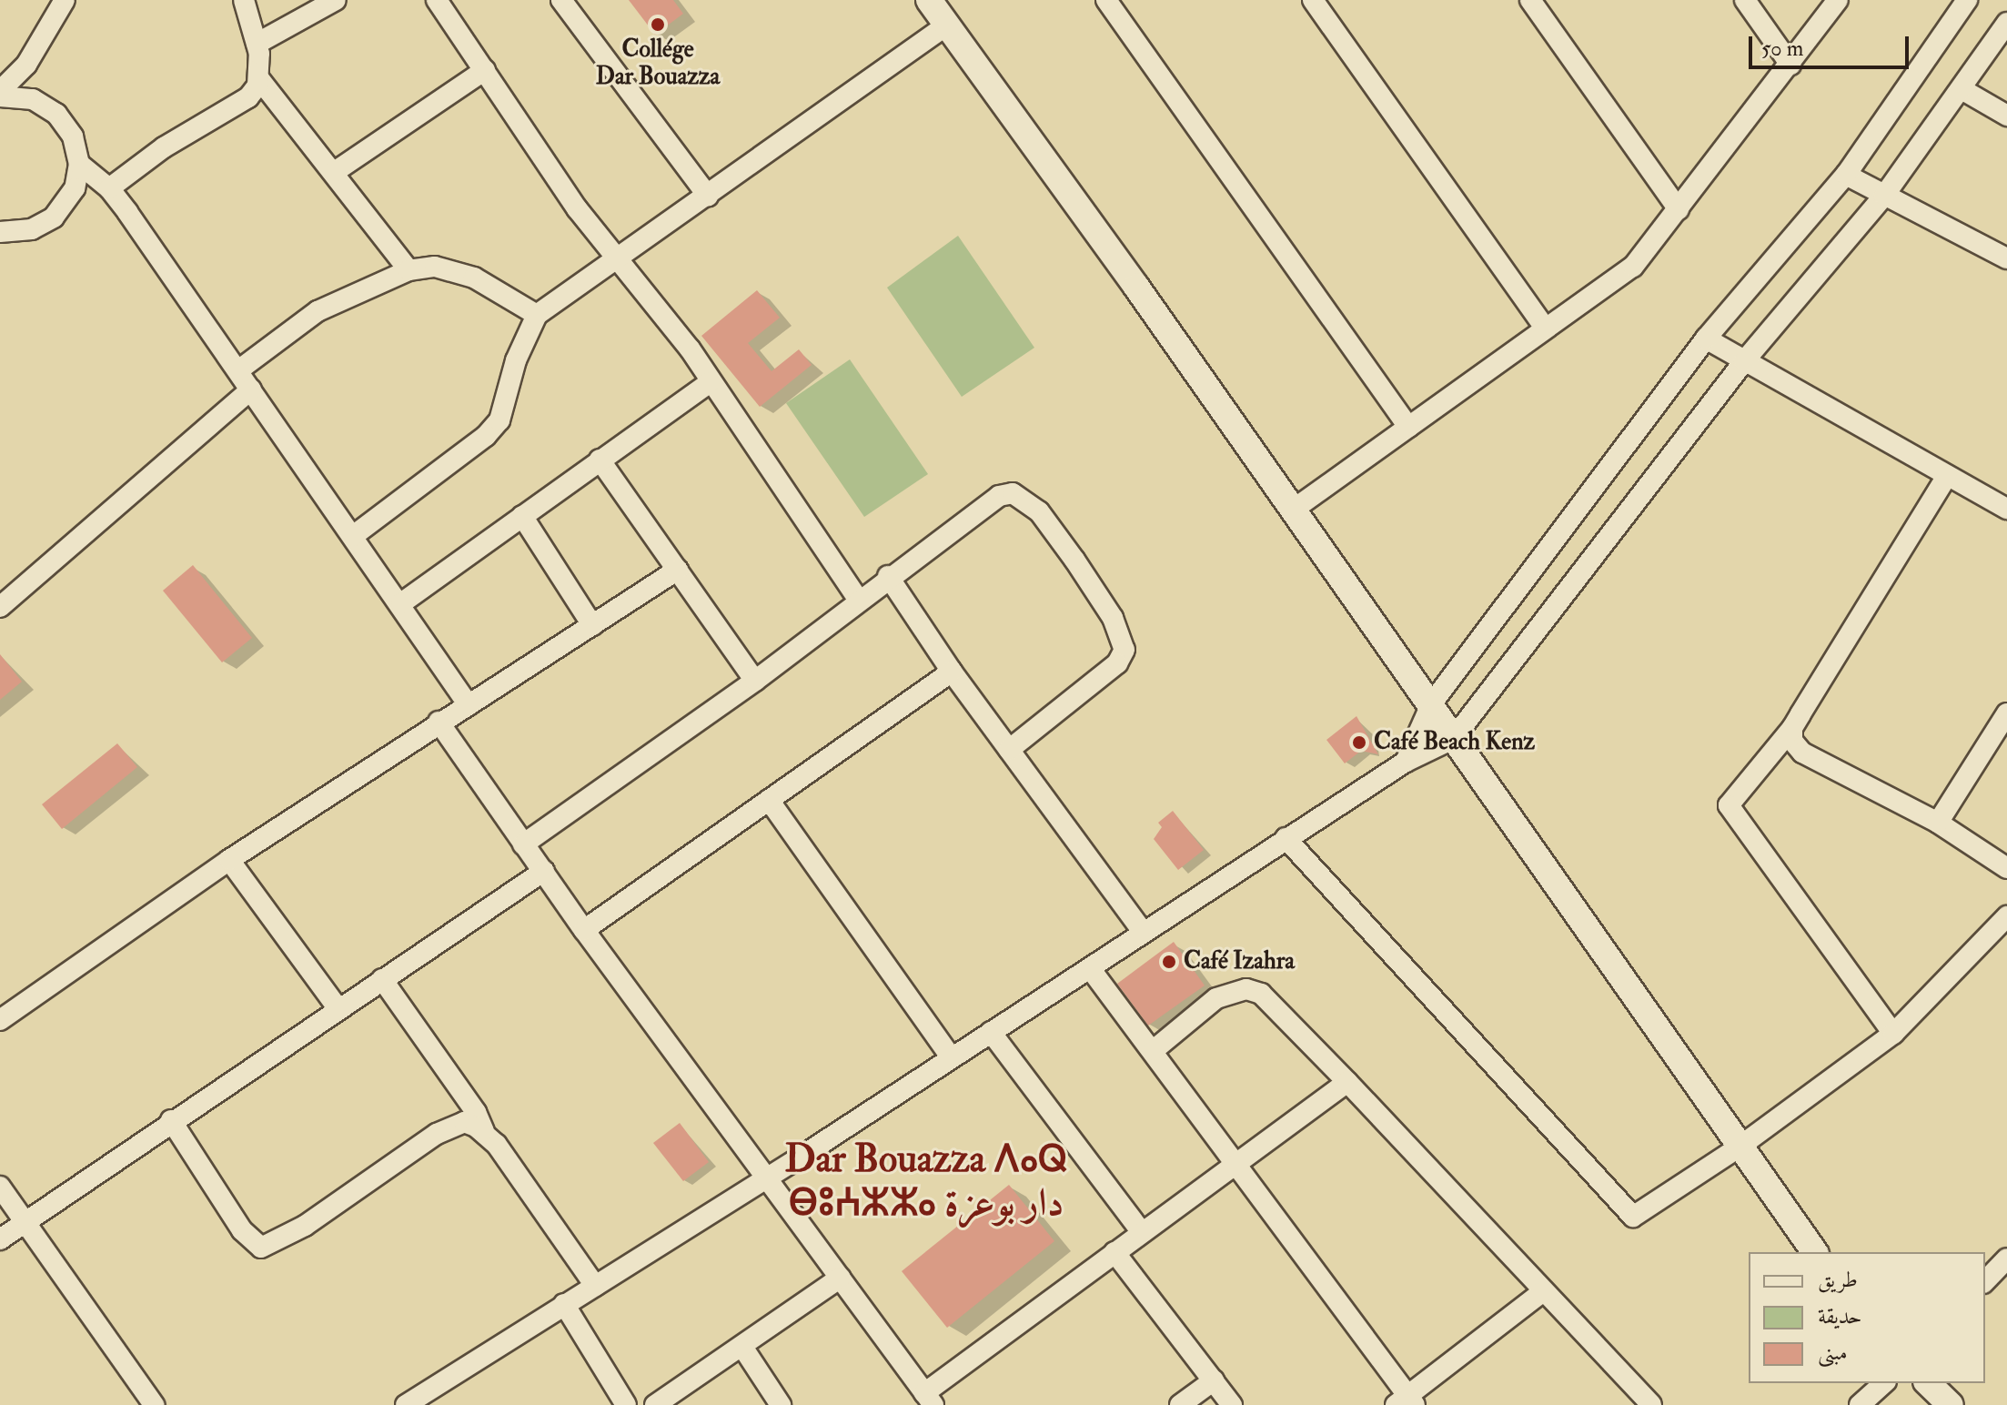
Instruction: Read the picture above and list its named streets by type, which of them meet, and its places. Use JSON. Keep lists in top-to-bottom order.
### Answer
{
  "districts": ["Dar Bouazza ⴷⴰⵕ ⴱⵓⵄⵣⵣⴰ دار بوعزة"],
  "places": ["Collége Dar Bouazza", "Café Beach Kenz", "Café Izahra"],
  "legend": ["طريق", "حديقة", "مبنى"],
  "scale_bar": "50 m"
}
